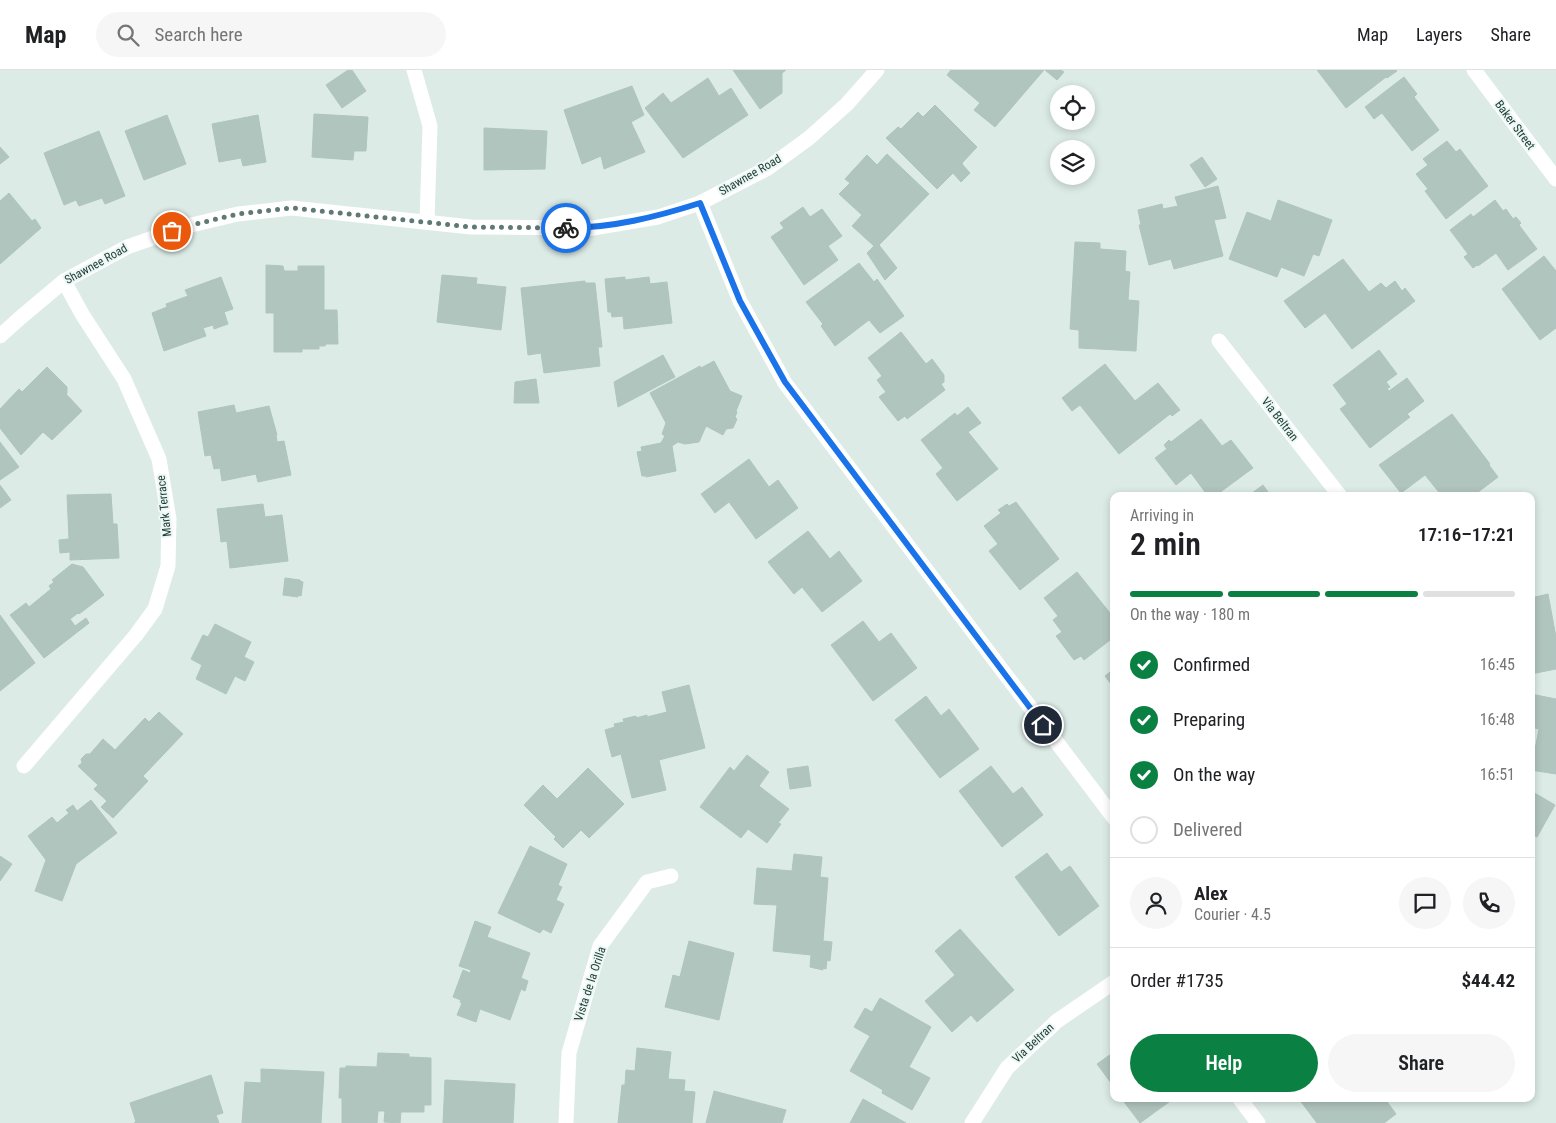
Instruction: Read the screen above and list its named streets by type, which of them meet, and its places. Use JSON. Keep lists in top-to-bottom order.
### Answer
{
  "streets": {
    "street": [
      "Baker Street",
      "Shawnee Road",
      "Via Beltran",
      "Mark Terrace",
      "Vista de la Orilla"
    ]
  },
  "crossings": [
    ["Shawnee Road", "Mark Terrace"]
  ],
  "page": {
    "header": "Map",
    "search": "Search here",
    "nav": ["Map", "Layers", "Share"],
    "heading": ["2 min", "Arriving in", "17:16–17:21"],
    "panel": [
      "Alex",
      "Courier · 4.5",
      "Order #1735",
      "$44.42"
    ],
    "bar": "On the way · 180 m",
    "list": [
      ["Confirmed", "16:45"],
      ["Preparing", "16:48"],
      ["On the way", "16:51"],
      "Delivered"
    ],
    "buttons": ["Help", "Share"]
  }
}
